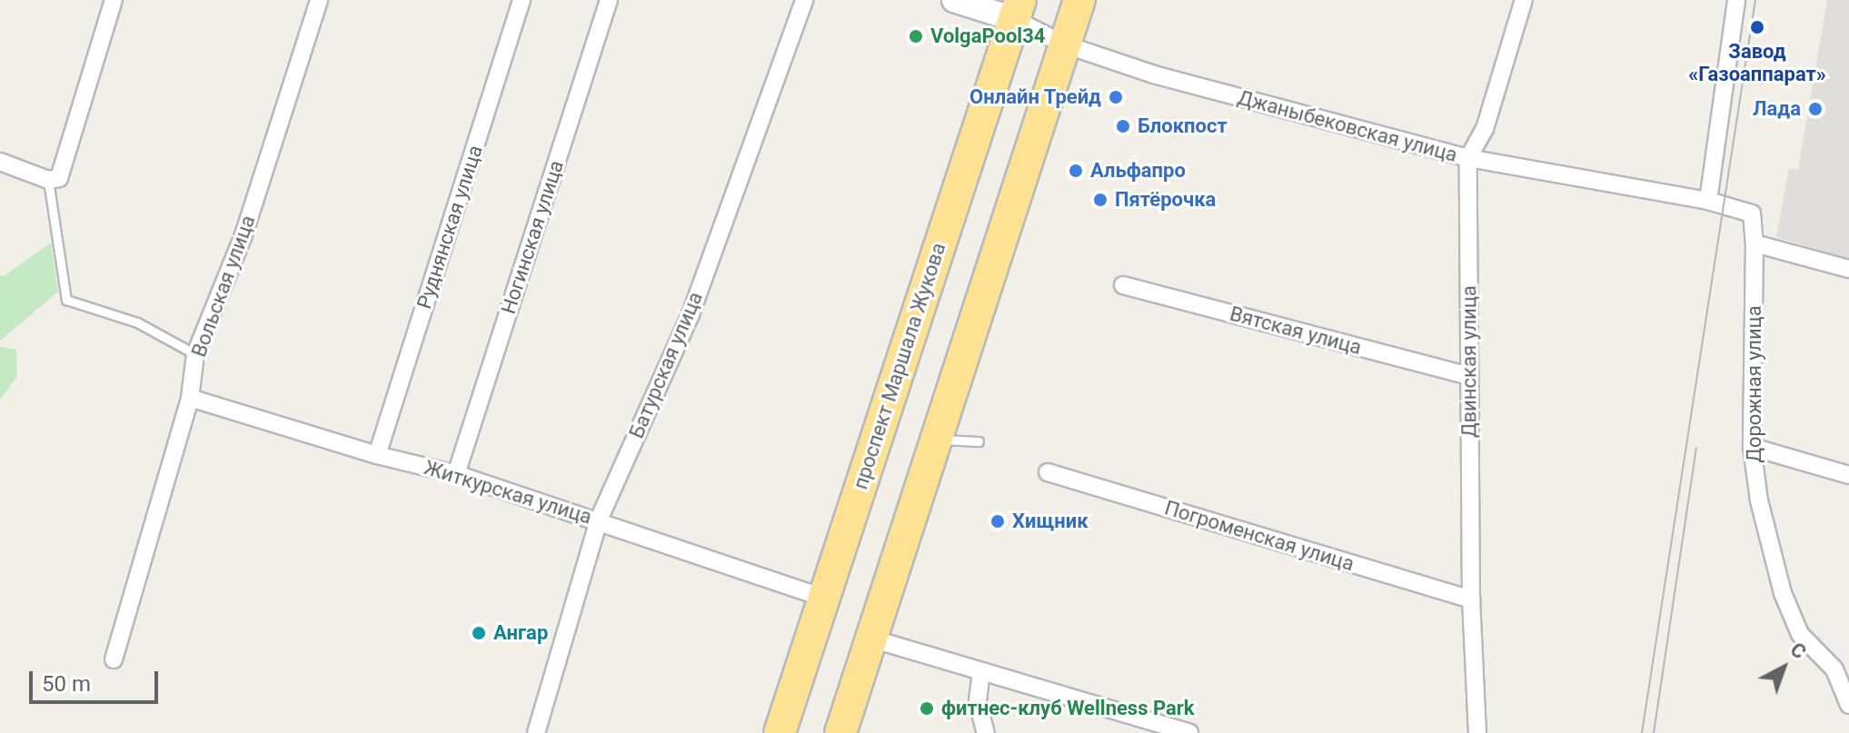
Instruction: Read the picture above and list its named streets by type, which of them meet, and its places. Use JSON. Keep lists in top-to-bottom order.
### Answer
{
  "streets": {
    "highway": ["проспект Маршала Жукова"],
    "main road": ["Джаныбековская улица"],
    "street": [
      "Руднянская улица",
      "Ногинская улица",
      "Вольская улица",
      "Вятская улица",
      "Двинская улица",
      "Батурская улица",
      "Дорожная улица",
      "Житкурская улица",
      "Погроменская улица"
    ]
  },
  "crossings": [
    ["Джаныбековская улица", "Двинская улица"],
    ["Джаныбековская улица", "проспект Маршала Жукова"],
    ["Джаныбековская улица", "Дорожная улица"],
    ["Руднянская улица", "Житкурская улица"],
    ["Ногинская улица", "Житкурская улица"],
    ["Вольская улица", "Житкурская улица"],
    ["Вятская улица", "Двинская улица"],
    ["Двинская улица", "Погроменская улица"],
    ["Батурская улица", "Житкурская улица"],
    ["проспект Маршала Жукова", "Житкурская улица"]
  ],
  "places": [
    "Завод «Газоаппарат»",
    "VolgaPool34",
    "Онлайн Трейд",
    "Лада",
    "Блокпост",
    "Альфапро",
    "Пятёрочка",
    "Хищник",
    "Ангар",
    "фитнес-клуб Wellness Park"
  ],
  "scale_bar": "50 m",
  "north": "top right"
}
